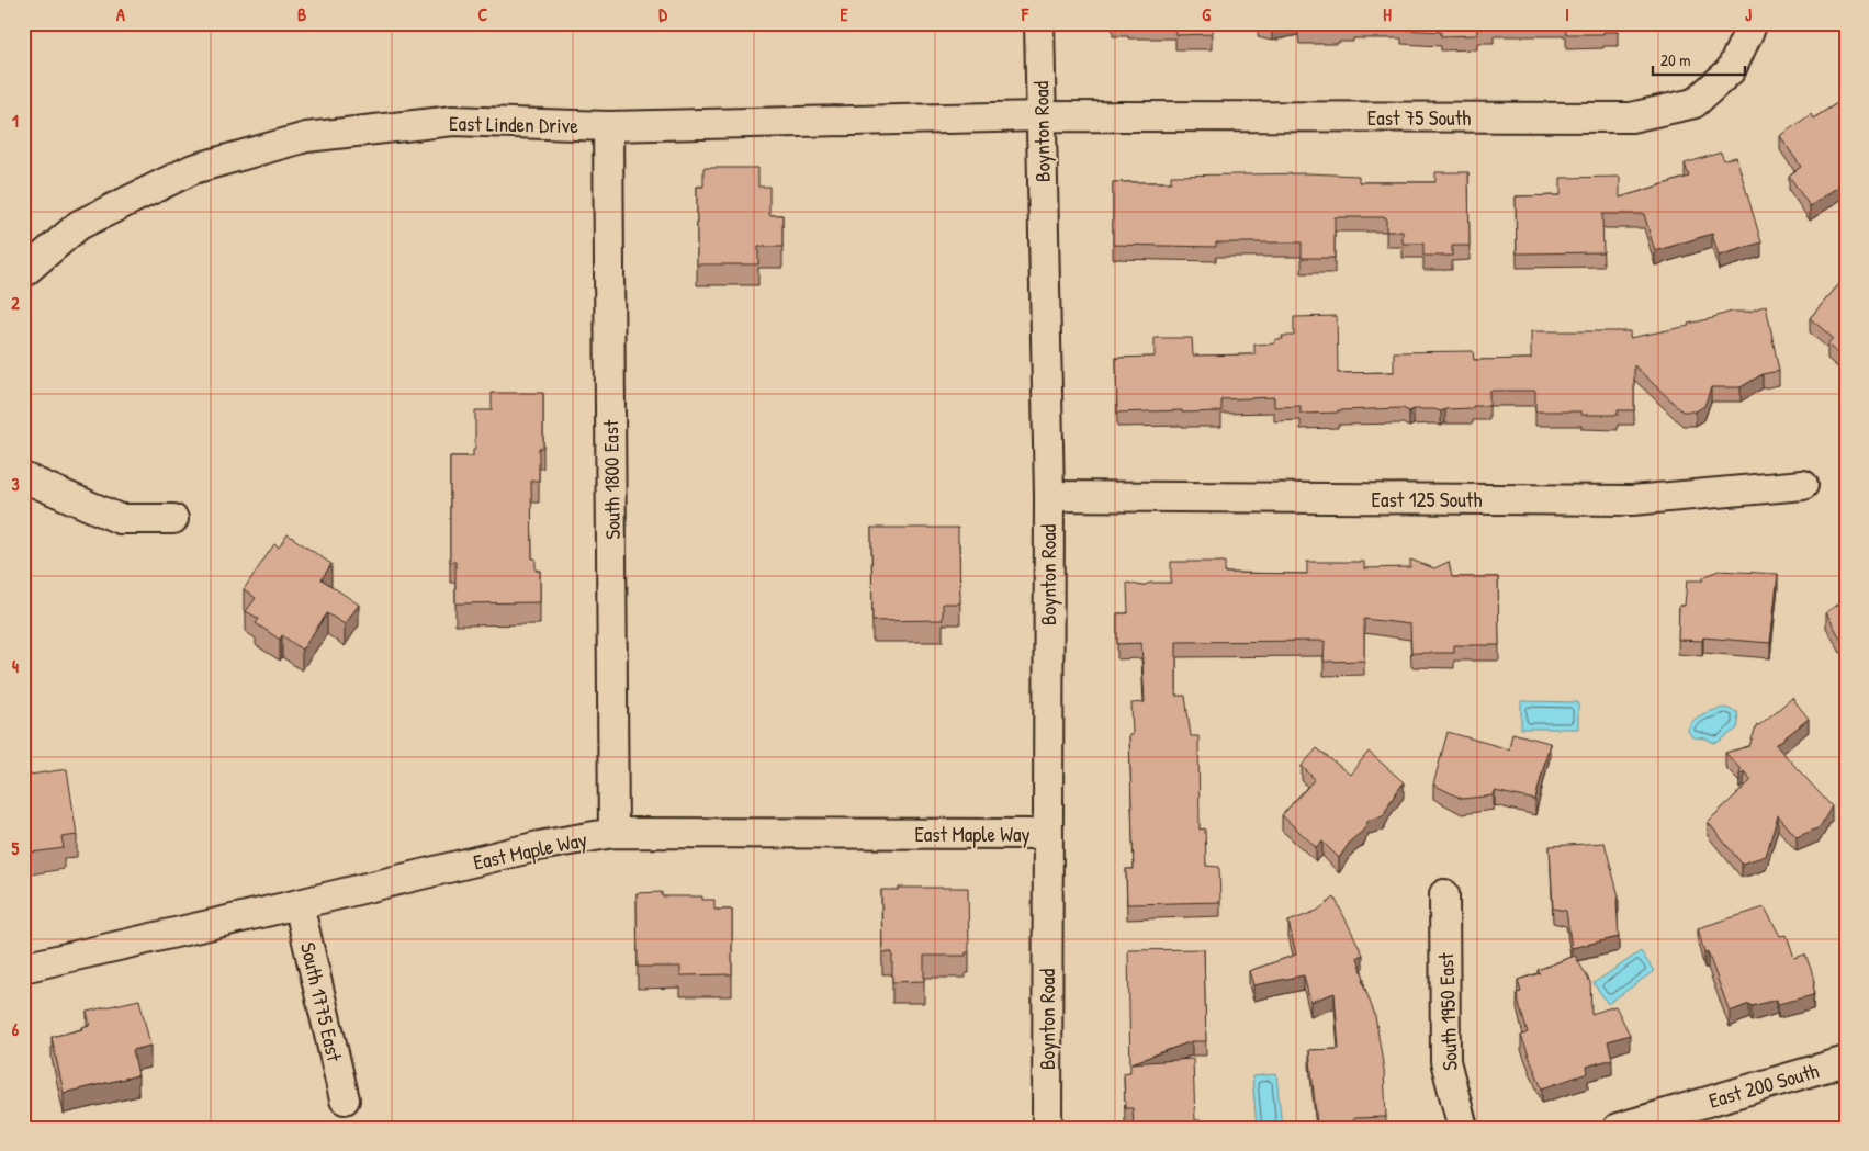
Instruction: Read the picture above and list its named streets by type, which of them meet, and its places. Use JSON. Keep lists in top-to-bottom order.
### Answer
{
  "streets": {
    "street": [
      "East 75 South",
      "East Linden Drive",
      "Boynton Road",
      "South 1800 East",
      "East 125 South",
      "East Maple Way",
      "South 1775 East",
      "South 1950 East",
      "East 200 South"
    ]
  },
  "crossings": [
    ["East 75 South", "East Linden Drive"],
    ["East 75 South", "Boynton Road"],
    ["East Linden Drive", "Boynton Road"],
    ["East Linden Drive", "South 1800 East"],
    ["Boynton Road", "East 125 South"],
    ["Boynton Road", "East Maple Way"],
    ["South 1800 East", "East Maple Way"],
    ["East Maple Way", "South 1775 East"]
  ],
  "scale_bar": "20 m",
  "grid": {
    "columns": [
      "A",
      "B",
      "C",
      "D",
      "E",
      "F",
      "G",
      "H",
      "I",
      "J"
    ],
    "rows": [
      "1",
      "2",
      "3",
      "4",
      "5",
      "6"
    ]
  }
}
